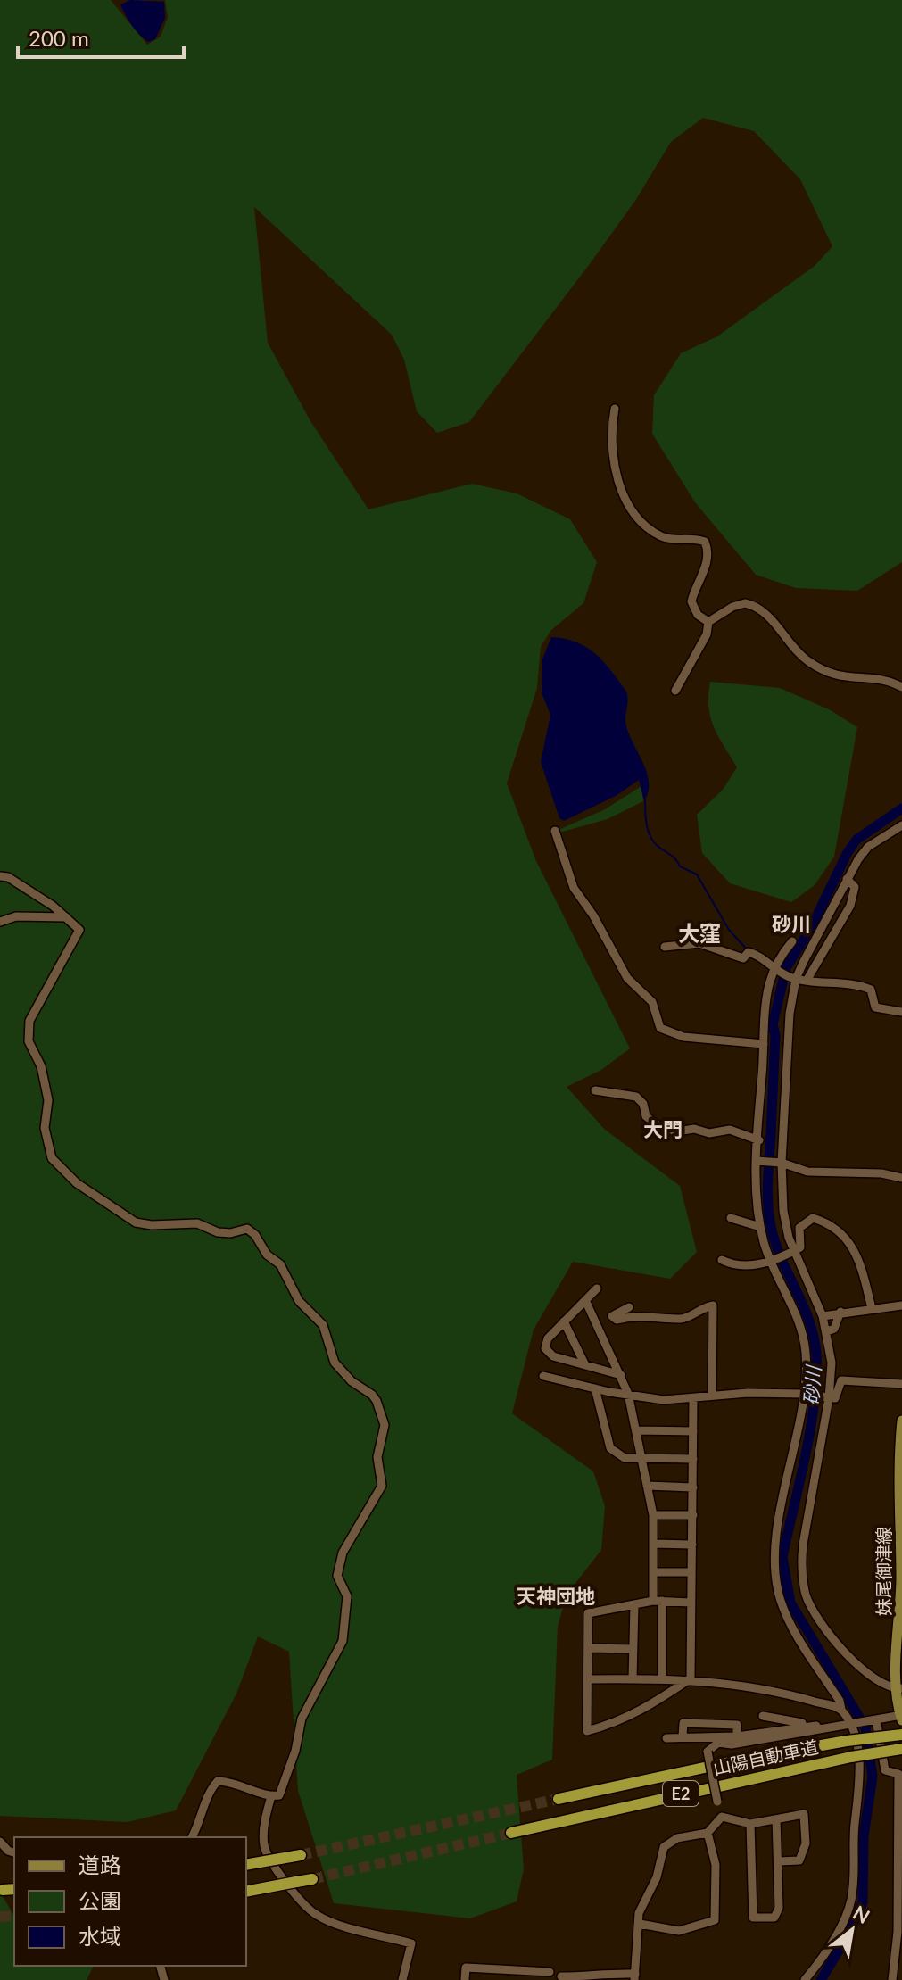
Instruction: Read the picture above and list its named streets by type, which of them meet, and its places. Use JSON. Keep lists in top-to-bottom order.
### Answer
{
  "streets": {
    "highway": ["山陽自動車道", "E2"],
    "main road": ["妹尾御津線"]
  },
  "districts": [
    "砂川",
    "大窪",
    "大門",
    "天神団地"
  ],
  "water": ["砂川"],
  "legend": ["道路", "公園", "水域"],
  "scale_bar": "200 m",
  "north": "top right"
}
